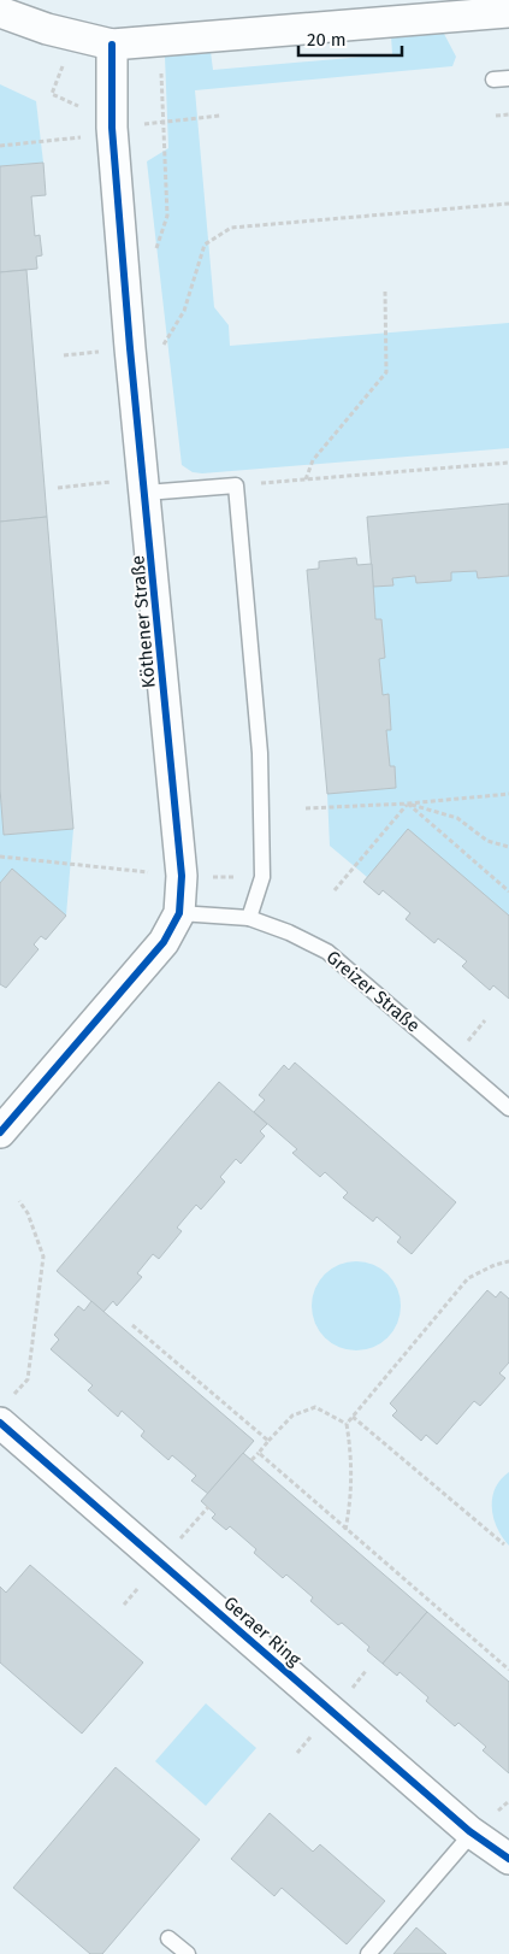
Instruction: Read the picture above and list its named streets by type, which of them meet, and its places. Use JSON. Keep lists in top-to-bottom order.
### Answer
{
  "streets": {
    "street": ["Köthener Straße", "Geraer Ring"],
    "lane": ["Greizer Straße"]
  },
  "crossings": [
    ["Köthener Straße", "Greizer Straße"]
  ],
  "scale_bar": "20 m"
}
